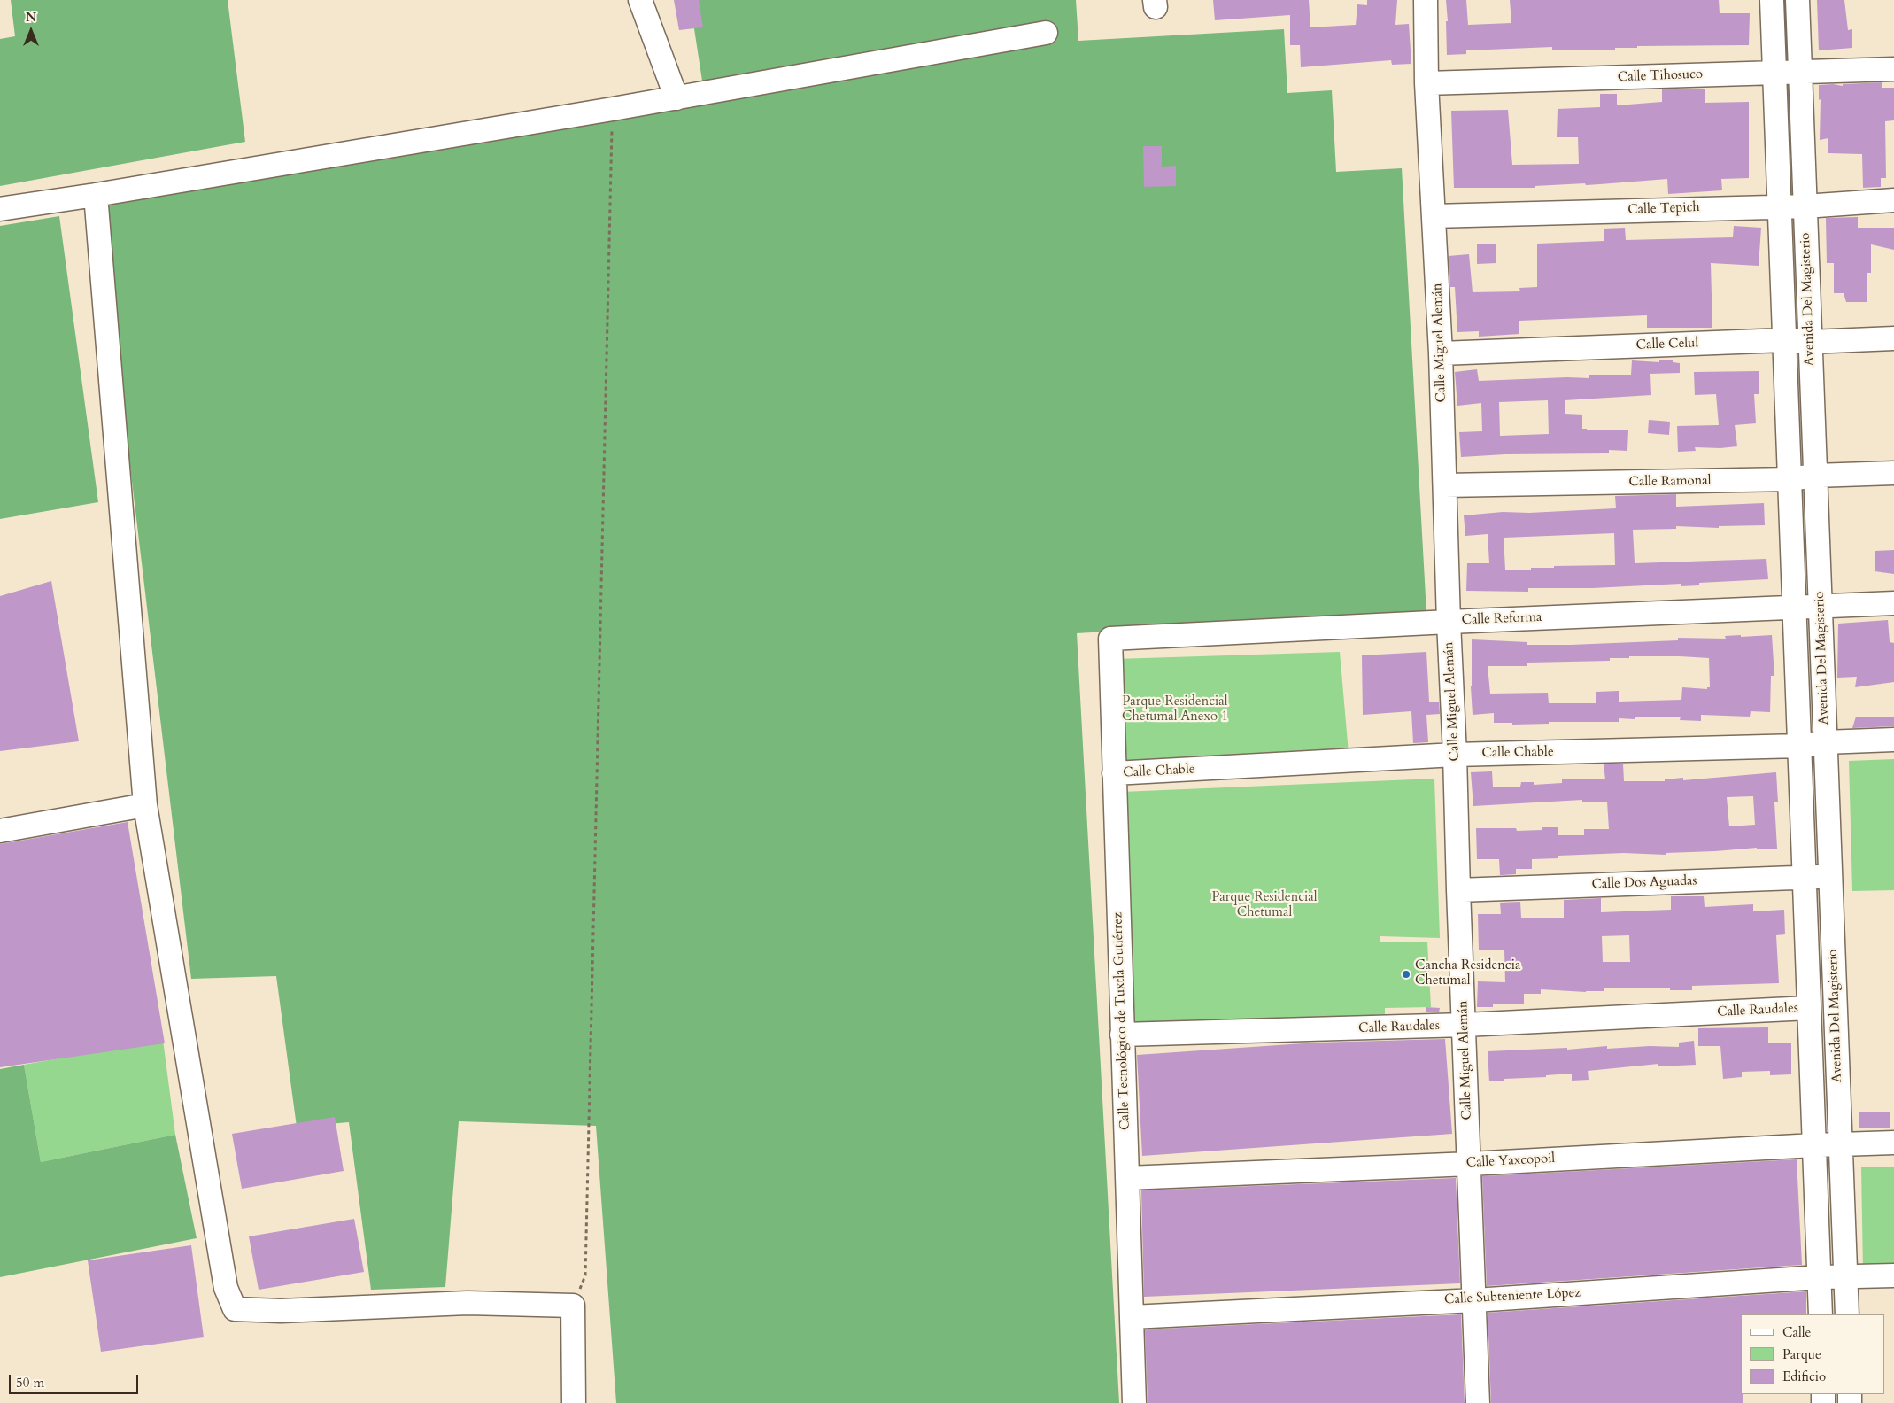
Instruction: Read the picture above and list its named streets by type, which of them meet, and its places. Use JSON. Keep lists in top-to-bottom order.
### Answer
{
  "streets": {
    "street": [
      "Calle Tihosuco",
      "Calle Tepich",
      "Avenida Del Magisterio",
      "Calle Miguel Alemán",
      "Calle Celul",
      "Calle Ramonal",
      "Calle Reforma",
      "Calle Chable",
      "Calle Dos Aguadas",
      "Calle Raudales",
      "Calle Tecnológico de Tuxtla Gutiérrez",
      "Calle Yaxcopoil",
      "Calle Subteniente López"
    ]
  },
  "crossings": [
    ["Calle Tihosuco", "Avenida Del Magisterio"],
    ["Calle Tihosuco", "Calle Miguel Alemán"],
    ["Calle Tepich", "Avenida Del Magisterio"],
    ["Calle Tepich", "Calle Miguel Alemán"],
    ["Avenida Del Magisterio", "Calle Celul"],
    ["Avenida Del Magisterio", "Calle Ramonal"],
    ["Avenida Del Magisterio", "Calle Reforma"],
    ["Avenida Del Magisterio", "Calle Chable"],
    ["Avenida Del Magisterio", "Calle Dos Aguadas"],
    ["Avenida Del Magisterio", "Calle Raudales"],
    ["Avenida Del Magisterio", "Calle Yaxcopoil"],
    ["Avenida Del Magisterio", "Calle Subteniente López"],
    ["Calle Miguel Alemán", "Calle Celul"],
    ["Calle Miguel Alemán", "Calle Ramonal"],
    ["Calle Miguel Alemán", "Calle Reforma"],
    ["Calle Miguel Alemán", "Calle Chable"],
    ["Calle Miguel Alemán", "Calle Dos Aguadas"],
    ["Calle Miguel Alemán", "Calle Raudales"],
    ["Calle Miguel Alemán", "Calle Yaxcopoil"],
    ["Calle Miguel Alemán", "Calle Subteniente López"],
    ["Calle Reforma", "Calle Tecnológico de Tuxtla Gutiérrez"],
    ["Calle Chable", "Calle Tecnológico de Tuxtla Gutiérrez"],
    ["Calle Raudales", "Calle Tecnológico de Tuxtla Gutiérrez"],
    ["Calle Tecnológico de Tuxtla Gutiérrez", "Calle Yaxcopoil"],
    ["Calle Tecnológico de Tuxtla Gutiérrez", "Calle Subteniente López"]
  ],
  "parks": ["Parque Residencial Chetumal Anexo 1", "Parque Residencial Chetumal"],
  "places": ["Cancha Residencia Chetumal"],
  "legend": ["Calle", "Parque", "Edificio"],
  "scale_bar": "50 m",
  "north": "top"
}
